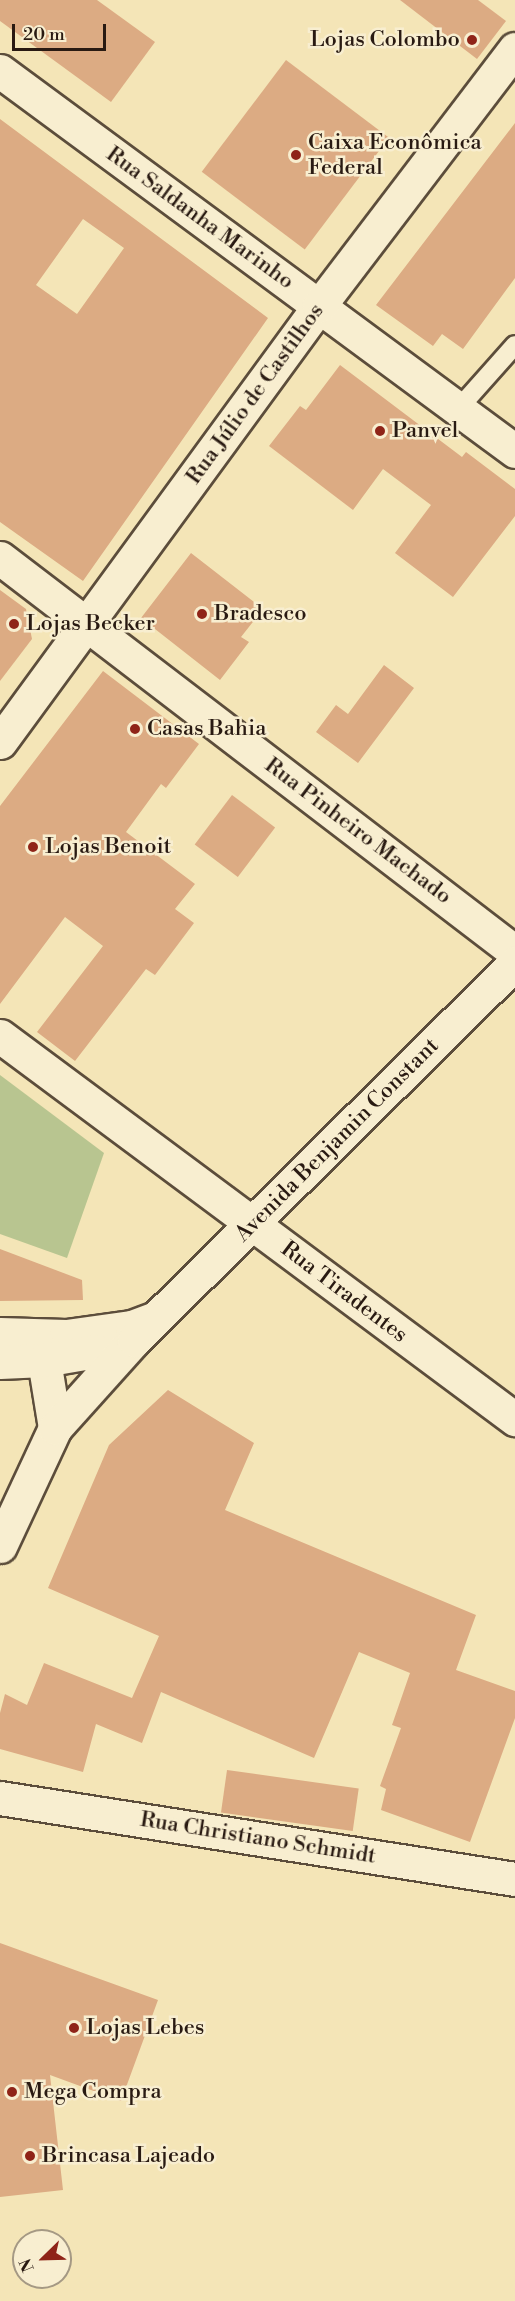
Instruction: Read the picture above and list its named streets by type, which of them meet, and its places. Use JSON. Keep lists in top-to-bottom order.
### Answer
{
  "streets": {
    "street": [
      "Rua Saldanha Marinho",
      "Rua Júlio de Castilhos",
      "Rua Pinheiro Machado",
      "Avenida Benjamin Constant",
      "Rua Tiradentes",
      "Rua Christiano Schmidt"
    ]
  },
  "crossings": [
    ["Rua Saldanha Marinho", "Rua Júlio de Castilhos"],
    ["Rua Júlio de Castilhos", "Rua Pinheiro Machado"],
    ["Avenida Benjamin Constant", "Rua Tiradentes"]
  ],
  "places": [
    "Lojas Colombo",
    "Caixa Econômica Federal",
    "Panvel",
    "Bradesco",
    "Lojas Becker",
    "Casas Bahia",
    "Lojas Benoit",
    "Lojas Lebes",
    "Mega Compra",
    "Brincasa Lajeado"
  ],
  "scale_bar": "20 m",
  "north": "bottom left"
}
